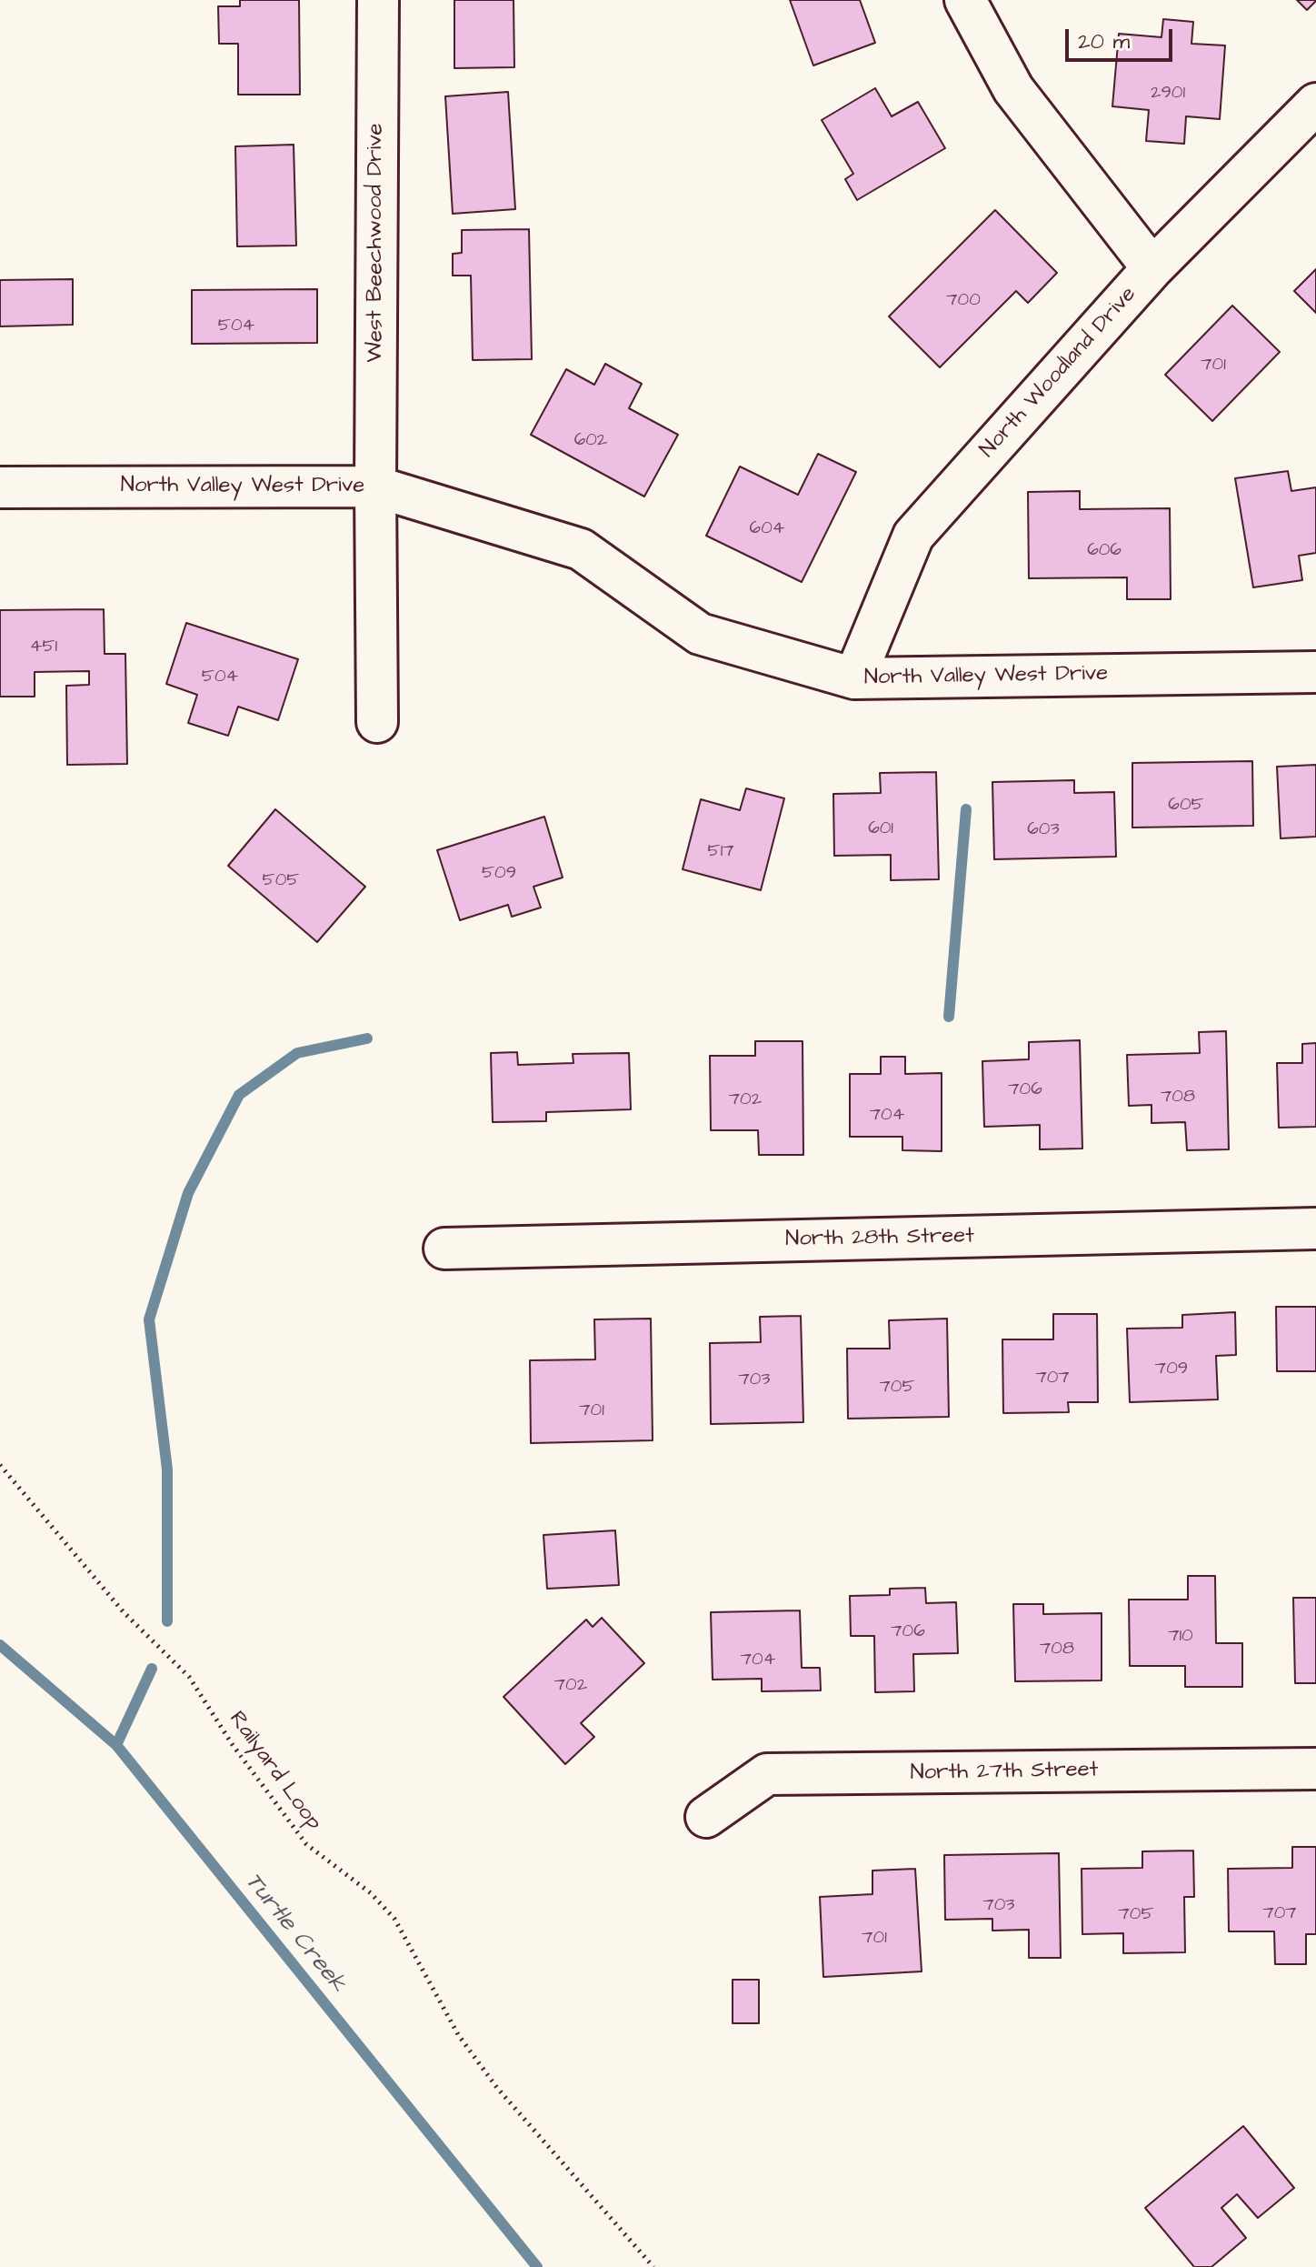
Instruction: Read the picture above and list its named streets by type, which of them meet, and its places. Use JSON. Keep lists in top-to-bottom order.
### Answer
{
  "streets": {
    "street": [
      "West Beechwood Drive",
      "North Woodland Drive",
      "North Valley West Drive",
      "North 28th Street",
      "North 27th Street"
    ],
    "path": ["Railyard Loop"]
  },
  "crossings": [
    ["West Beechwood Drive", "North Valley West Drive"],
    ["North Woodland Drive", "North Valley West Drive"]
  ],
  "water": ["Turtle Creek"],
  "house_numbers": [
    "2901",
    "700",
    "504",
    "701",
    "602",
    "604",
    "606",
    "451",
    "504",
    "605",
    "601",
    "603",
    "517",
    "509",
    "505",
    "706",
    "708",
    "702",
    "704",
    "709",
    "707",
    "703",
    "705",
    "701",
    "706",
    "710",
    "708",
    "704",
    "702",
    "703",
    "707",
    "705",
    "701"
  ],
  "scale_bar": "20 m"
}
